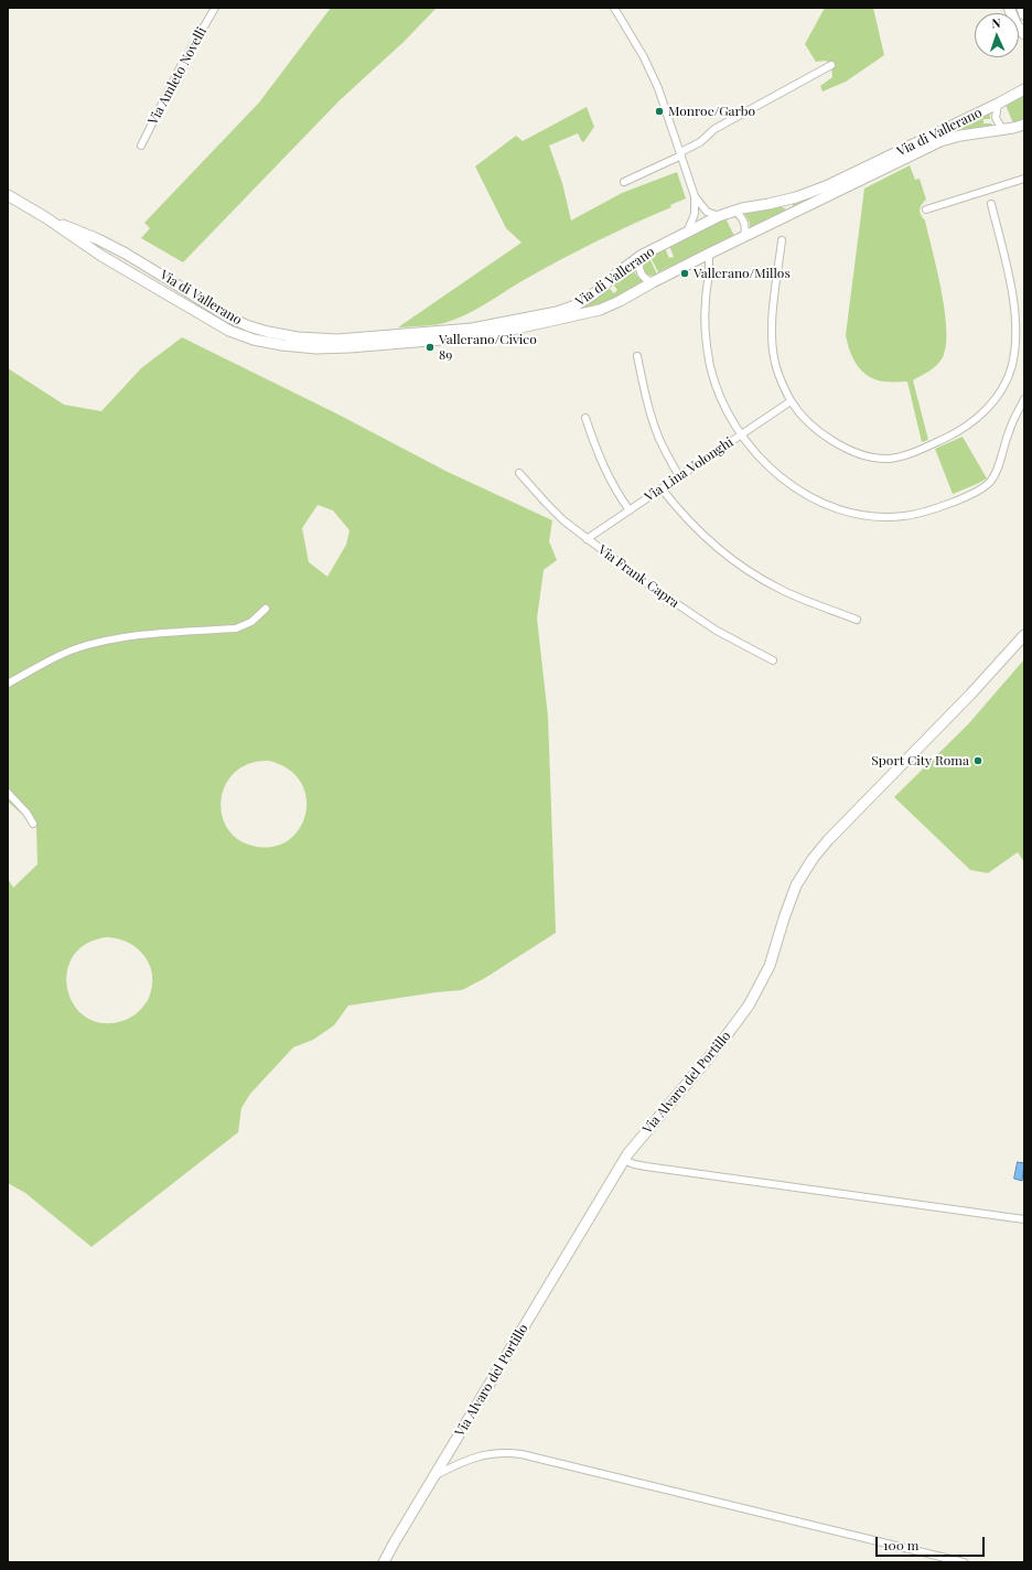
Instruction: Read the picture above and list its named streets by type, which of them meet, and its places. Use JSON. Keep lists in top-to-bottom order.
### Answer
{
  "streets": {
    "street": [
      "Via Amleto Novelli",
      "Via di Vallerano",
      "Via Lina Volonghi",
      "Via Frank Capra",
      "Via Alvaro del Portillo"
    ]
  },
  "crossings": [
    ["Via Lina Volonghi", "Via Frank Capra"]
  ],
  "places": [
    "Monroe/Garbo",
    "Vallerano/Millos",
    "Vallerano/Civico 89",
    "Sport City Roma"
  ],
  "scale_bar": "100 m",
  "north": "top"
}
